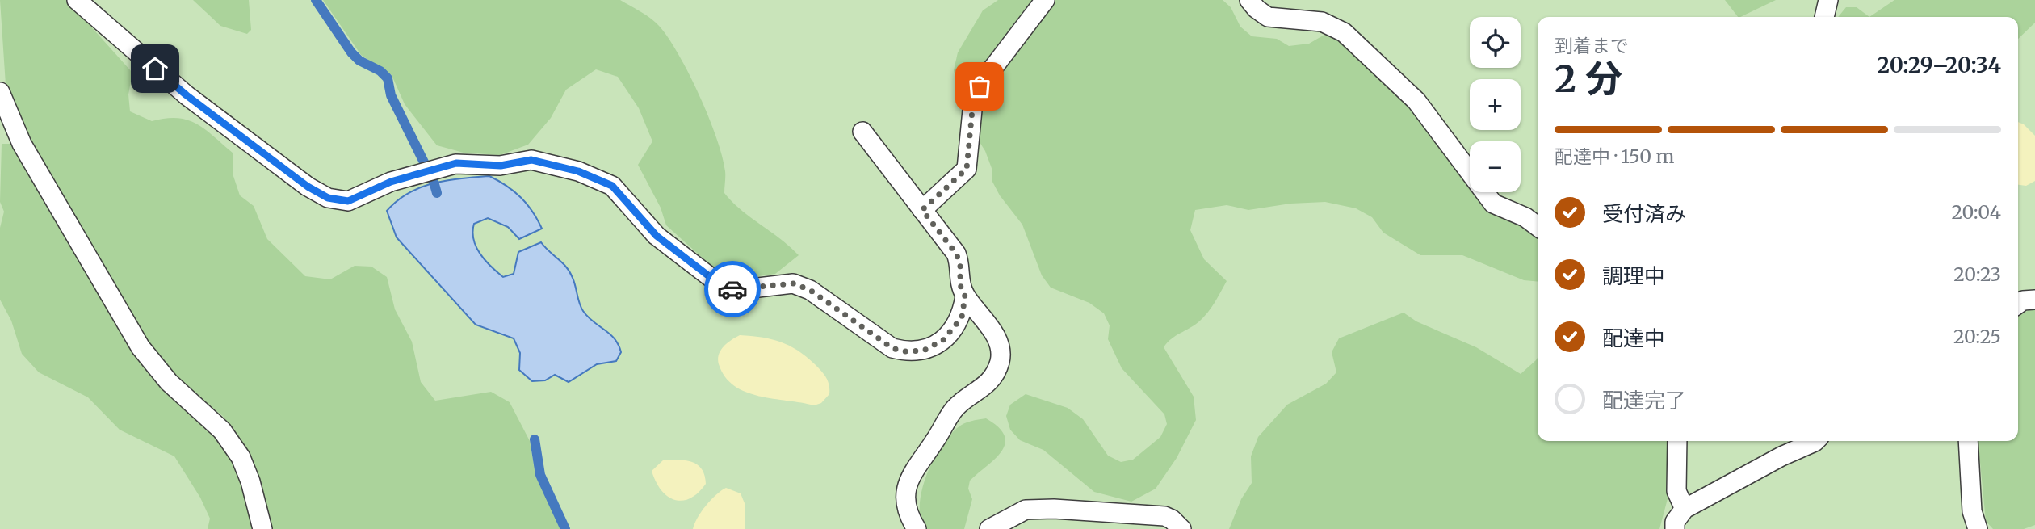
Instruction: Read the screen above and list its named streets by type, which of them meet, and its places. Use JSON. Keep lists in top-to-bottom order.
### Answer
{
  "page": {
    "map_buttons": ["+", "−"],
    "heading": ["2 分", "到着まで", "20:29–20:34"],
    "bar": "配達中 · 150 m",
    "list": [
      ["受付済み", "20:04"],
      ["調理中", "20:23"],
      ["配達中", "20:25"],
      "配達完了"
    ]
  }
}
